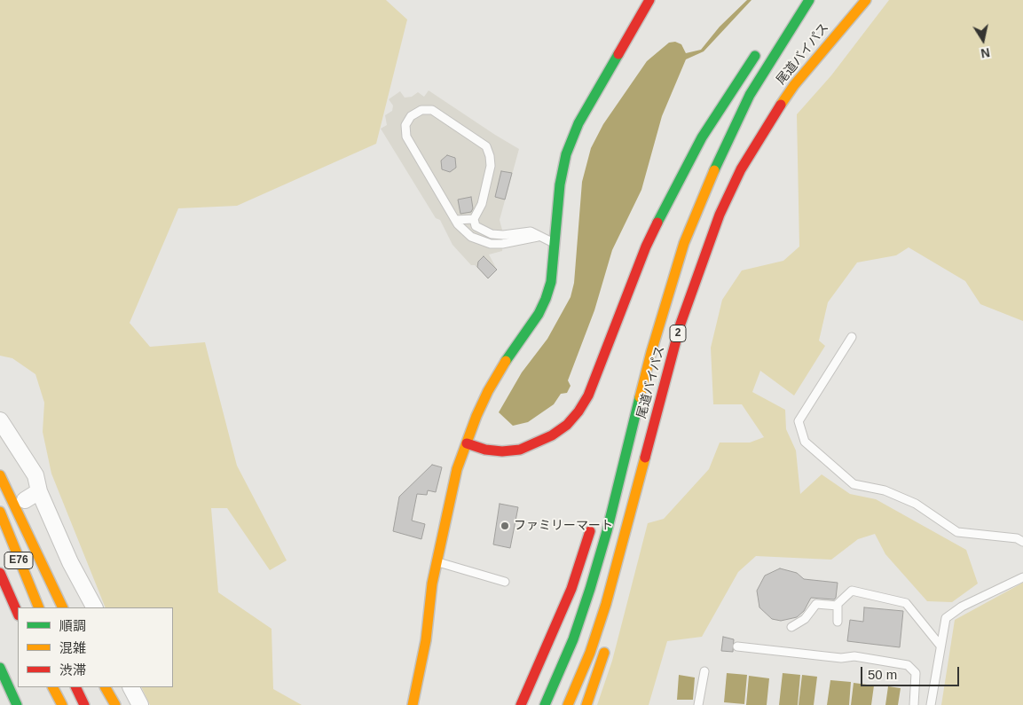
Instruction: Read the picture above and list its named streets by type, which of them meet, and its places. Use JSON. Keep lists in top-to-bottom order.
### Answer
{
  "streets": {
    "main road": ["尾道バイパス", "2", "E76"]
  },
  "places": ["ファミリーマート"],
  "legend": ["順調", "混雑", "渋滞"],
  "scale_bar": "50 m",
  "north": "bottom"
}
